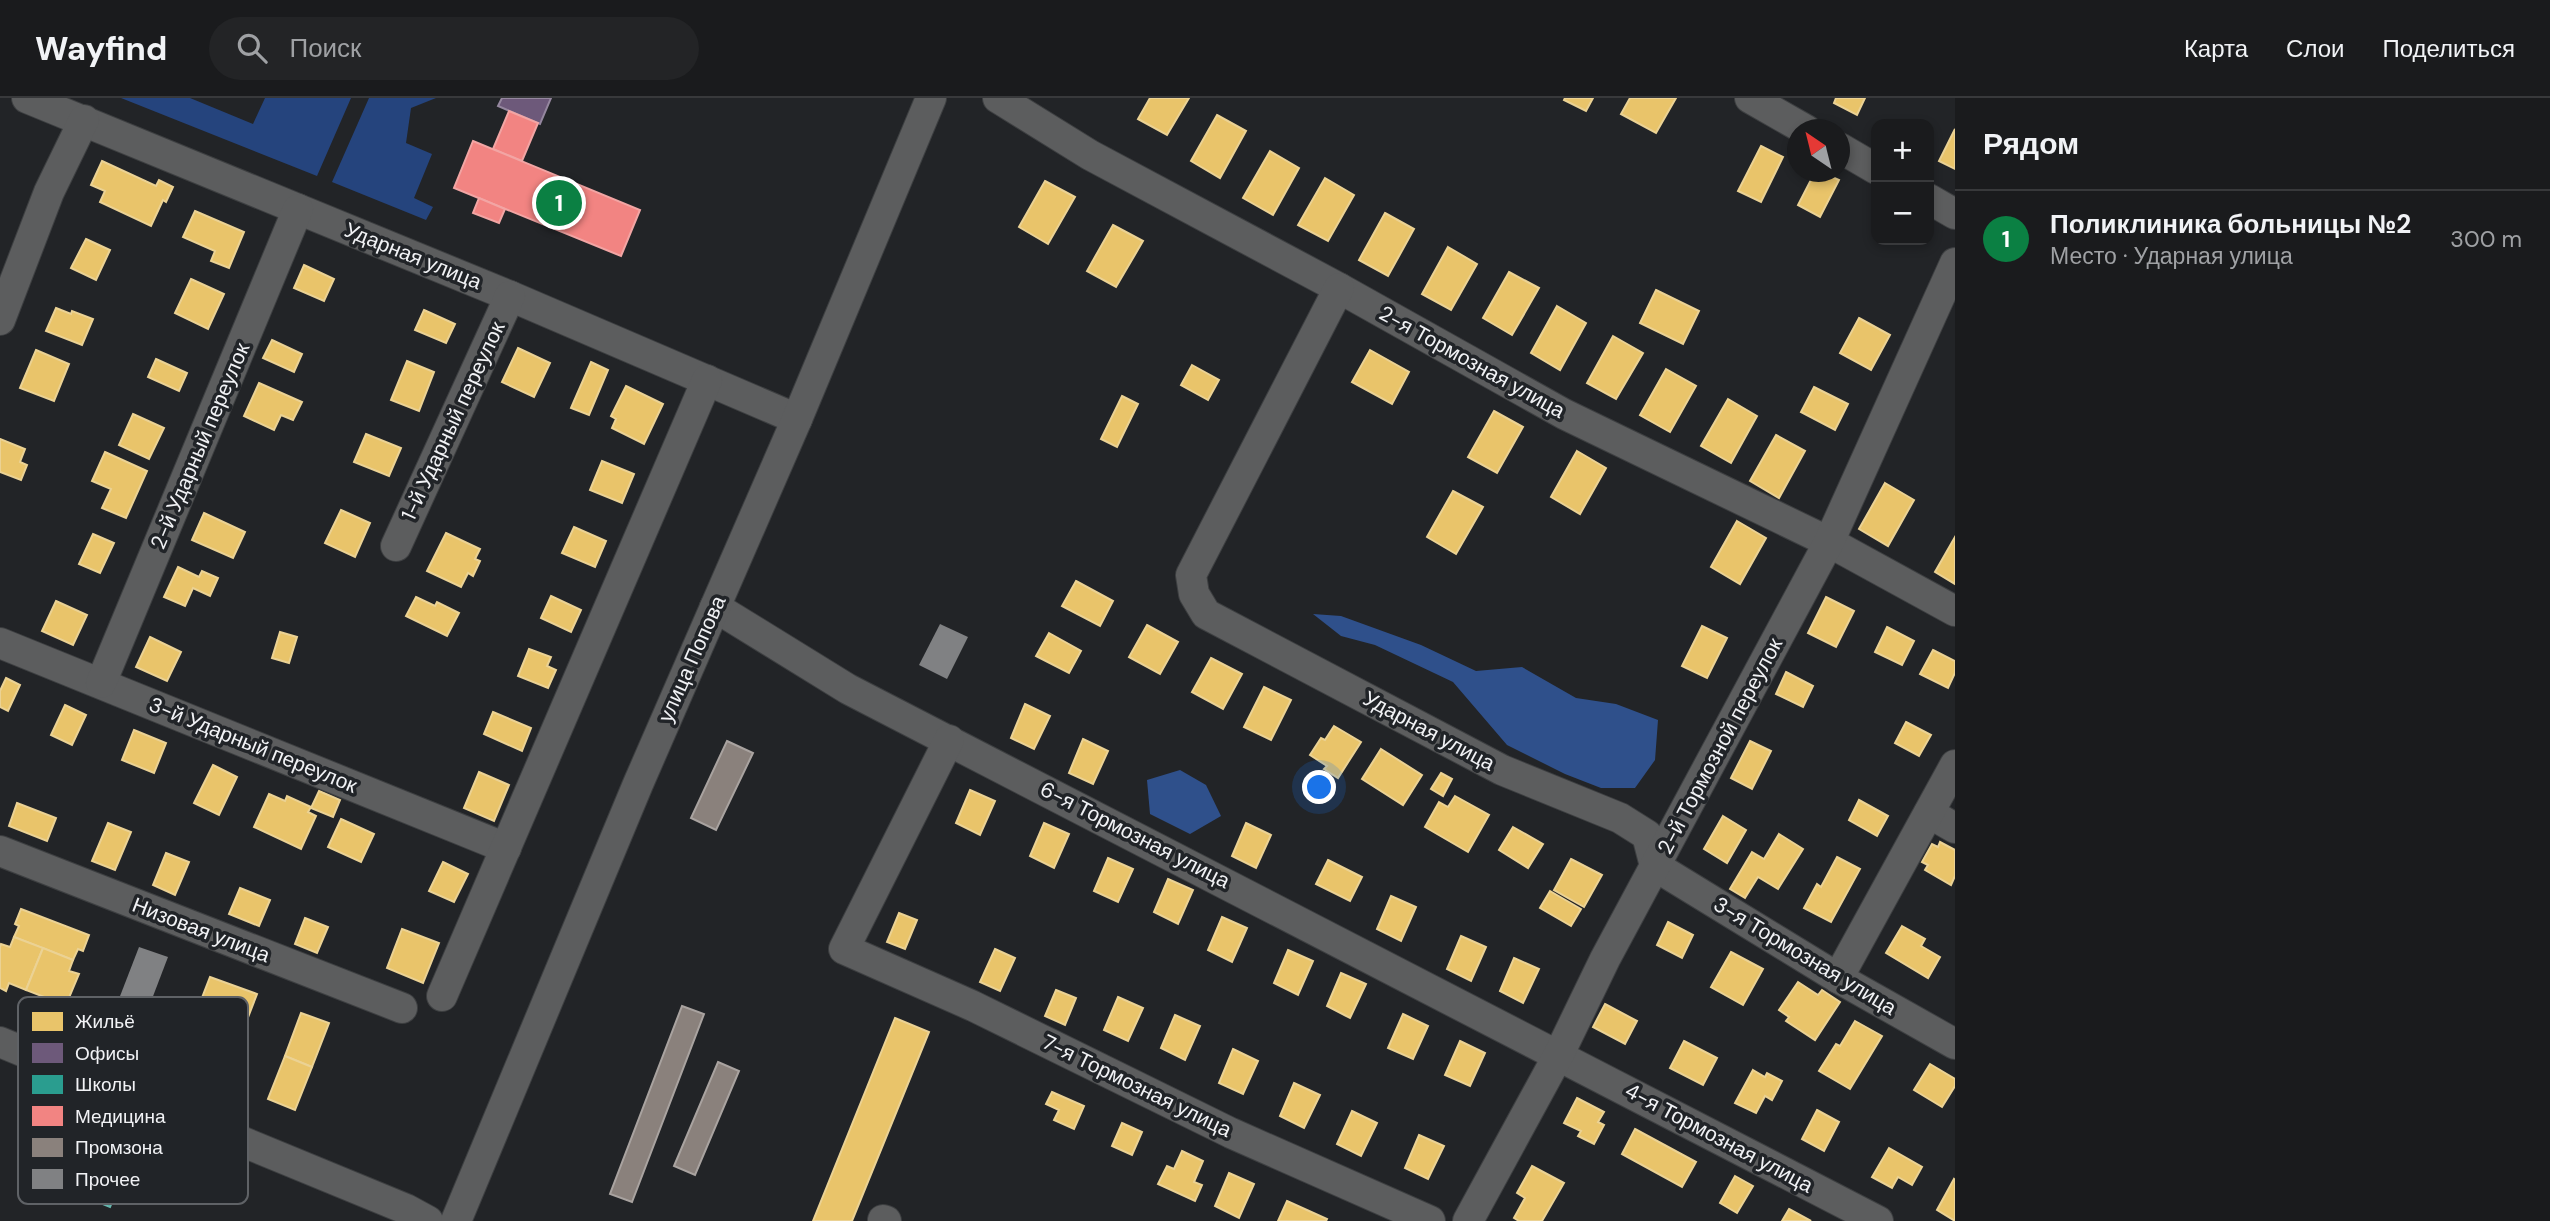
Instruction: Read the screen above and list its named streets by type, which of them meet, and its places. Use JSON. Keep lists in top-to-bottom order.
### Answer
{
  "streets": {
    "street": [
      "Ударная улица",
      "2-я Тормозная улица",
      "1-й Ударный переулок",
      "2-й Ударный переулок",
      "улица Попова",
      "3-й Ударный переулок",
      "2-й Тормозной переулок",
      "6-я Тормозная улица",
      "Низовая улица",
      "3-я Тормозная улица",
      "7-я Тормозная улица",
      "4-я Тормозная улица"
    ]
  },
  "crossings": [
    ["Ударная улица", "2-я Тормозная улица"],
    ["Ударная улица", "1-й Ударный переулок"],
    ["Ударная улица", "2-й Ударный переулок"],
    ["Ударная улица", "улица Попова"],
    ["Ударная улица", "2-й Тормозной переулок"],
    ["Ударная улица", "3-я Тормозная улица"],
    ["2-я Тормозная улица", "2-й Тормозной переулок"],
    ["2-й Ударный переулок", "3-й Ударный переулок"],
    ["улица Попова", "6-я Тормозная улица"],
    ["2-й Тормозной переулок", "6-я Тормозная улица"],
    ["2-й Тормозной переулок", "3-я Тормозная улица"],
    ["2-й Тормозной переулок", "4-я Тормозная улица"],
    ["6-я Тормозная улица", "7-я Тормозная улица"],
    ["6-я Тормозная улица", "4-я Тормозная улица"]
  ],
  "legend": [
    "Жильё",
    "Офисы",
    "Школы",
    "Медицина",
    "Промзона",
    "Прочее"
  ],
  "north": "top left",
  "page": {
    "header": "Wayfind",
    "search": "Поиск",
    "nav": ["Карта", "Слои", "Поделиться"],
    "heading": "Рядом",
    "map_buttons": ["+", "−"],
    "pins": "1",
    "list": [
      {
        "mark": "1",
        "name": "Поликлиника больницы №2",
        "note": "Место · Ударная улица",
        "value": "300 m"
      }
    ]
  }
}
